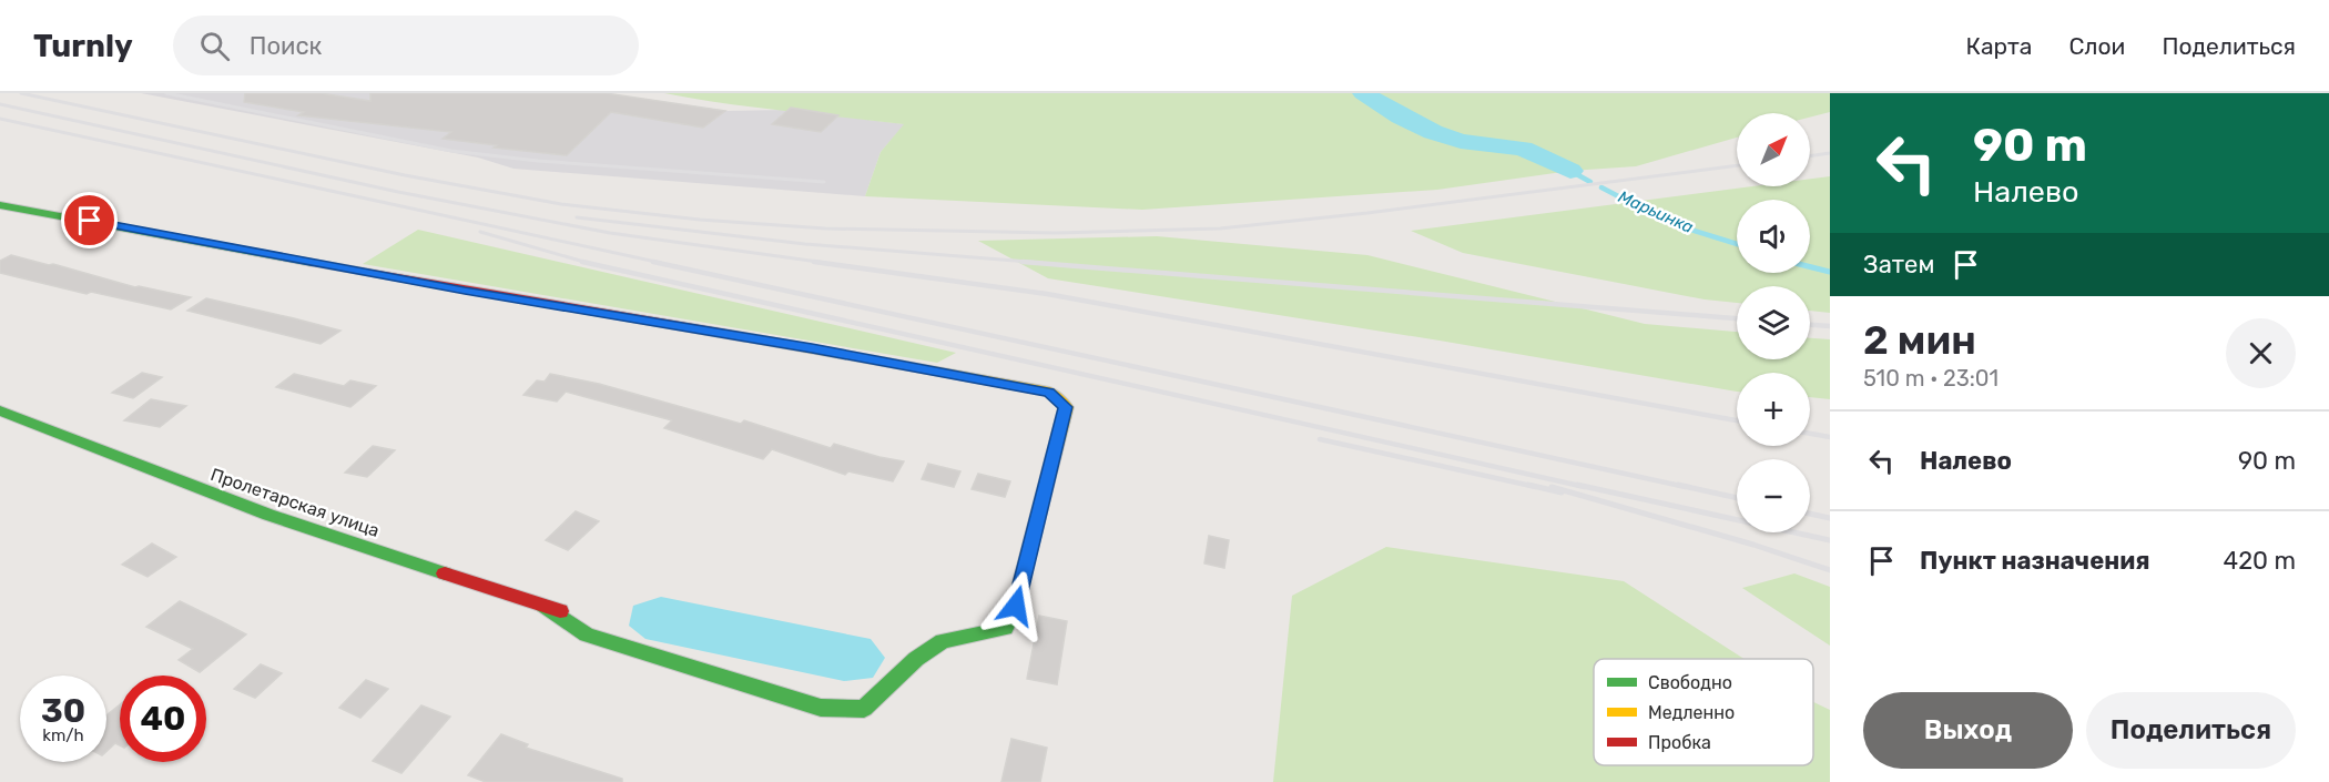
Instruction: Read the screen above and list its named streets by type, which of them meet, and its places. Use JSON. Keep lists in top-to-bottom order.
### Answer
{
  "streets": {
    "street": ["Пролетарская улица"]
  },
  "water": ["Марьинка"],
  "legend": ["Свободно", "Медленно", "Пробка"],
  "north": "top right",
  "page": {
    "header": "Turnly",
    "search": "Поиск",
    "nav": ["Карта", "Слои", "Поделиться"],
    "turn": ["90 m", "Налево"],
    "map_buttons": ["+", "−"],
    "then": "Затем",
    "heading": ["2 мин", "510 m · 23:01"],
    "list": [
      {
        "name": "Налево",
        "value": "90 m"
      },
      {
        "name": "Пункт назначения",
        "value": "420 m"
      }
    ],
    "speed": "30 km/h",
    "limit": "40",
    "buttons": ["Выход", "Поделиться"]
  }
}
